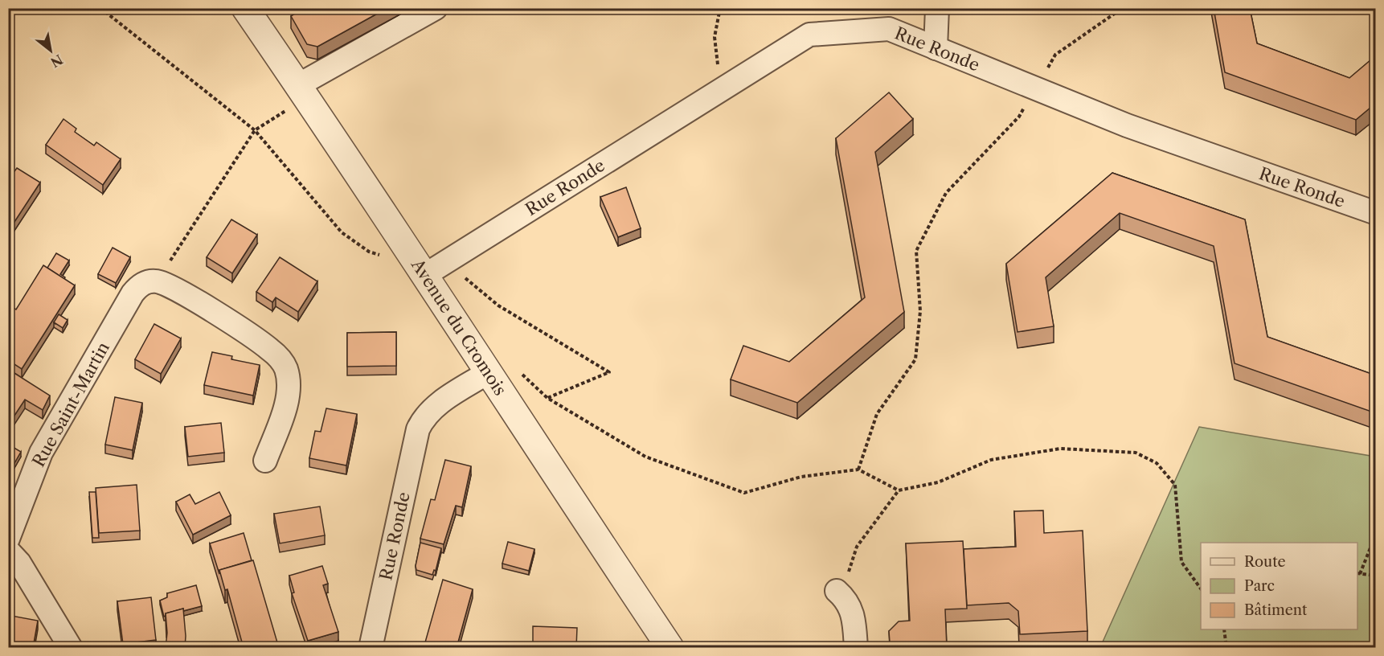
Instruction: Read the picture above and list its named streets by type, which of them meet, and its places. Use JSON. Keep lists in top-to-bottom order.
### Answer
{
  "streets": {
    "street": ["Rue Ronde", "Avenue du Cromois", "Rue Saint-Martin"]
  },
  "crossings": [
    ["Rue Ronde", "Avenue du Cromois"]
  ],
  "legend": ["Route", "Parc", "Bâtiment"],
  "north": "bottom right"
}
